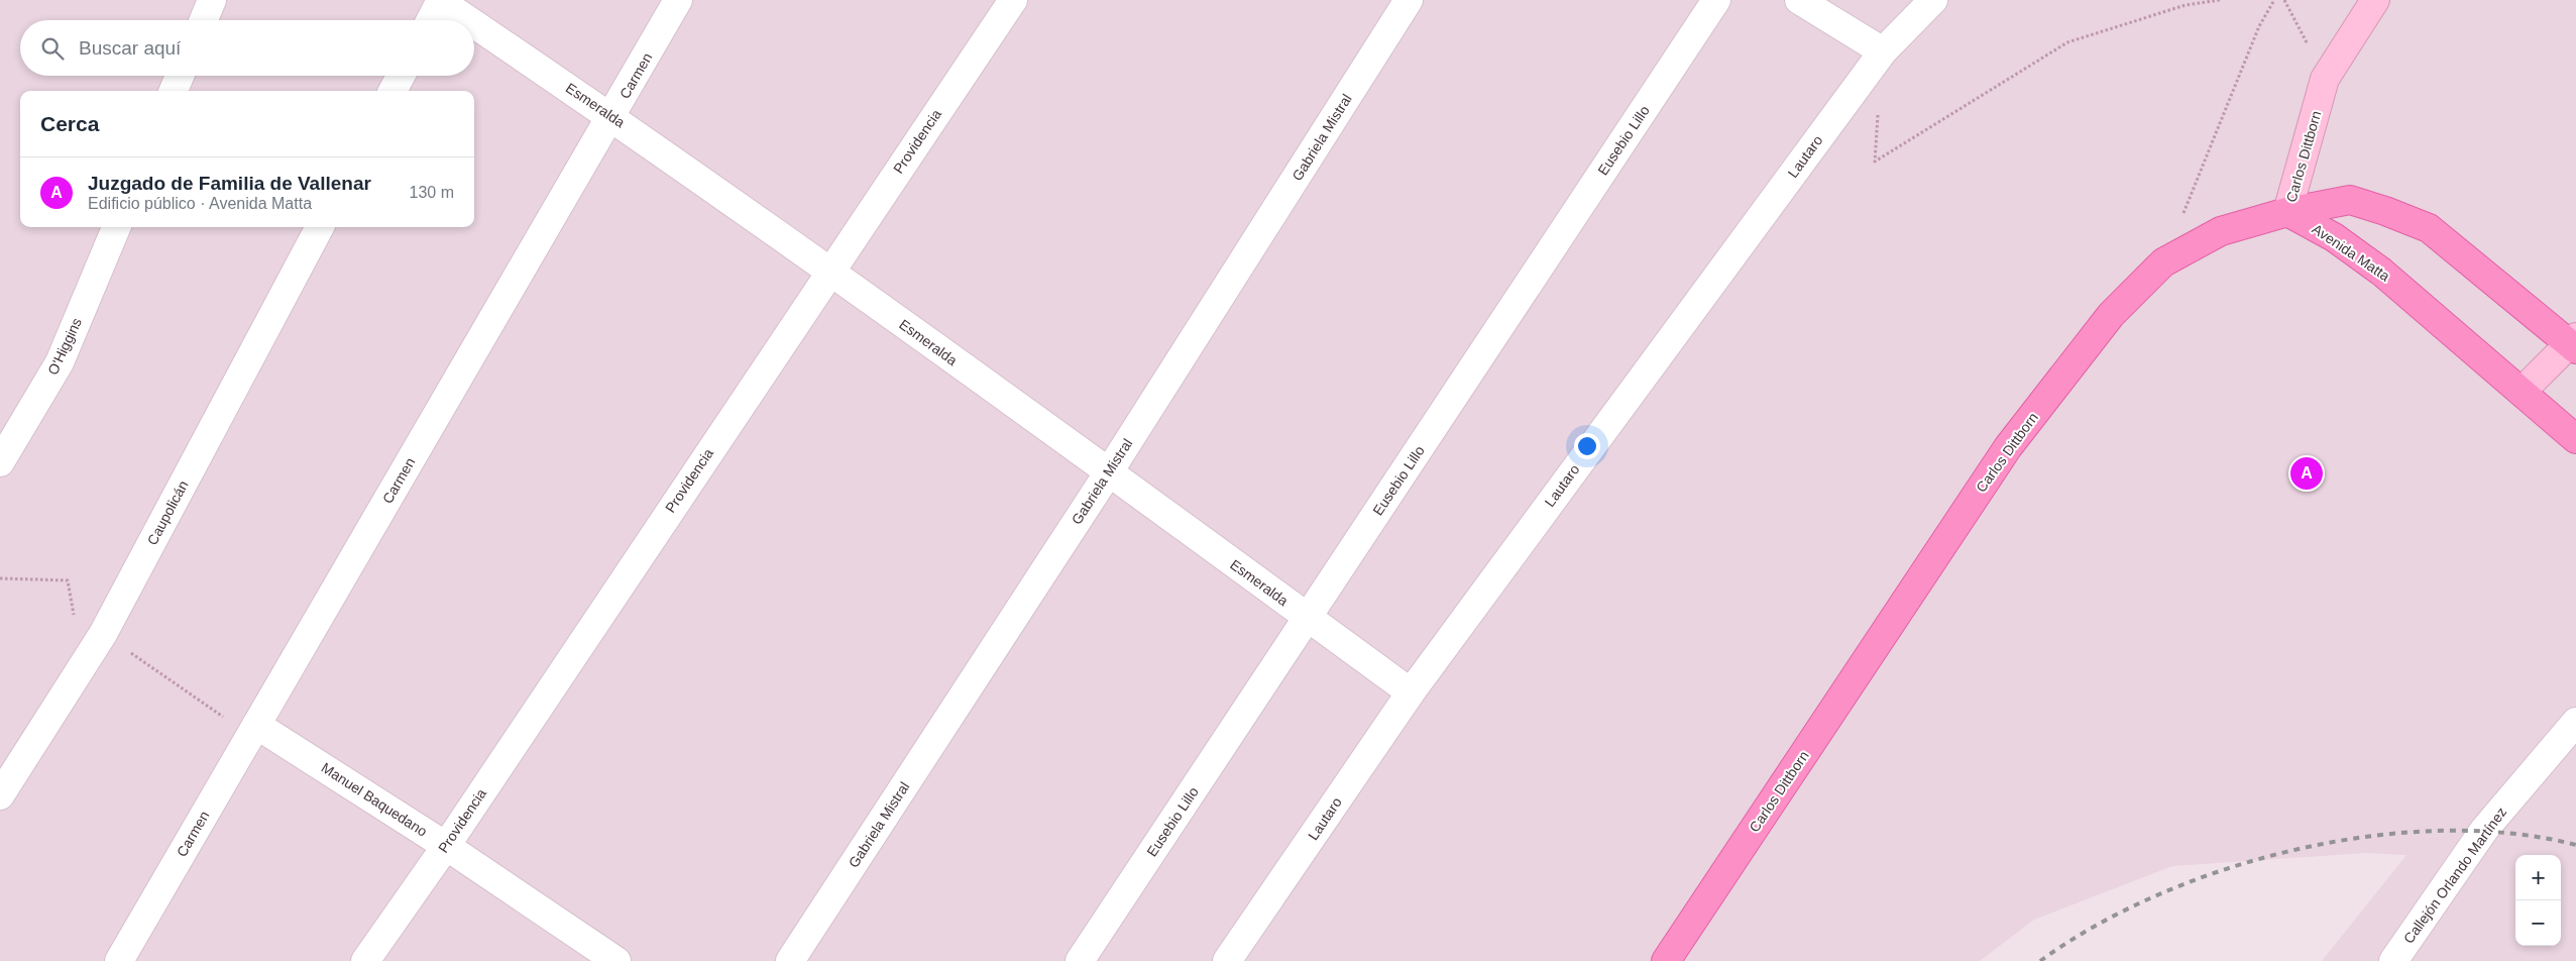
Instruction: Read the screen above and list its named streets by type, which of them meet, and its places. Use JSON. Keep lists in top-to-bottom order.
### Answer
{
  "streets": {
    "main road": ["Carlos Dittborn", "Avenida Matta"],
    "street": [
      "Carmen",
      "Esmeralda",
      "Gabriela Mistral",
      "Eusebio Lillo",
      "Providencia",
      "Lautaro",
      "O'Higgins",
      "Caupolicán",
      "Manuel Baquedano",
      "Callejón Orlando Martínez"
    ]
  },
  "crossings": [
    ["Carmen", "Esmeralda"],
    ["Carmen", "Manuel Baquedano"],
    ["Esmeralda", "Gabriela Mistral"],
    ["Esmeralda", "Eusebio Lillo"],
    ["Esmeralda", "Providencia"],
    ["Esmeralda", "Lautaro"],
    ["Providencia", "Manuel Baquedano"],
    ["Carlos Dittborn", "Avenida Matta"]
  ],
  "page": {
    "search": "Buscar aquí",
    "heading": "Cerca",
    "list": [
      {
        "mark": "A",
        "name": "Juzgado de Familia de Vallenar",
        "note": "Edificio público · Avenida Matta",
        "value": "130 m"
      }
    ],
    "pins": "A",
    "map_buttons": ["+", "−"]
  }
}
